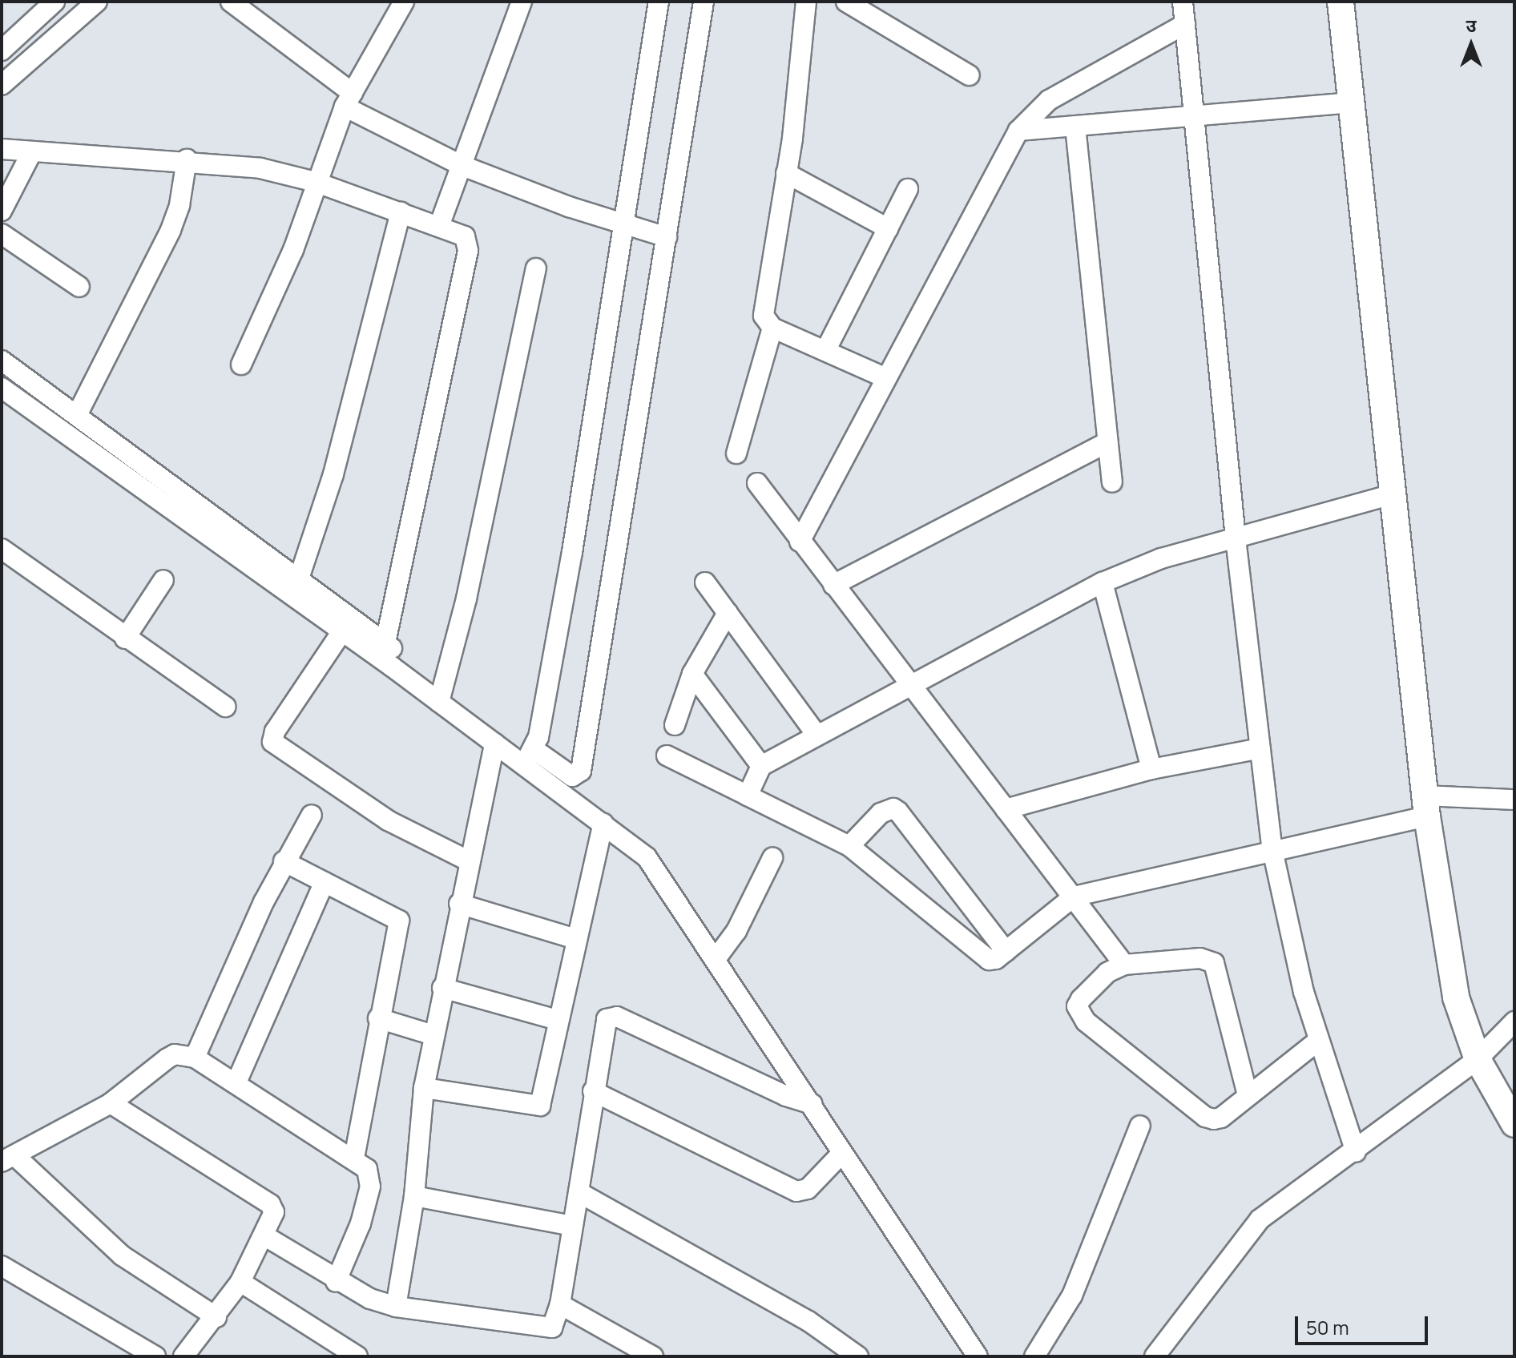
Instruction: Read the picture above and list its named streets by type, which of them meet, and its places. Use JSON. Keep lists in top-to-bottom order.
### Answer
{
  "scale_bar": "50 m",
  "north": "top"
}
